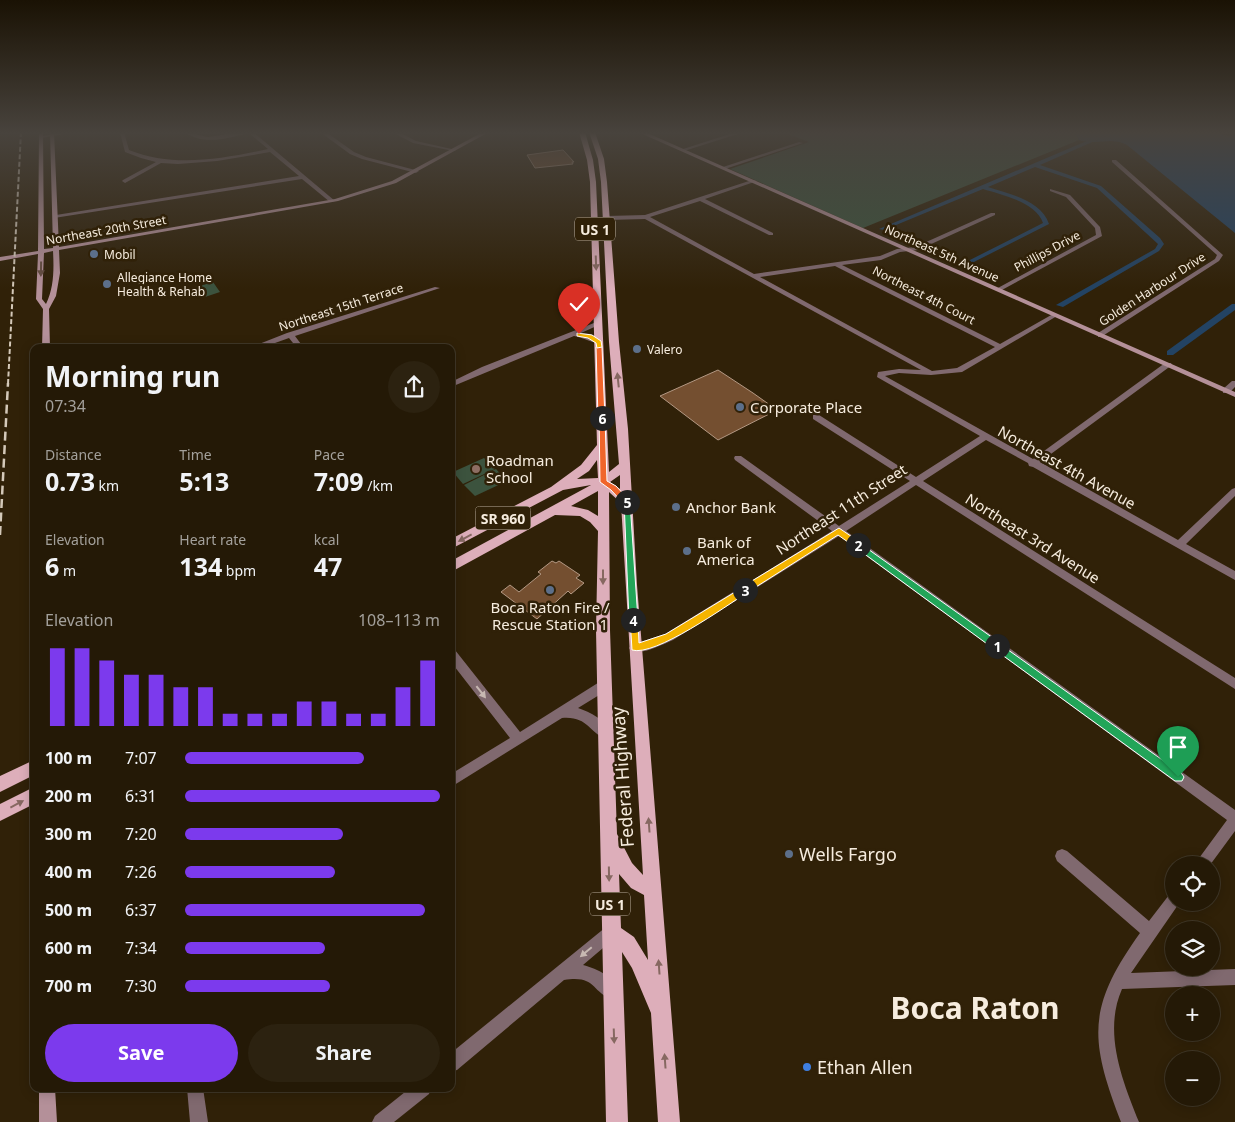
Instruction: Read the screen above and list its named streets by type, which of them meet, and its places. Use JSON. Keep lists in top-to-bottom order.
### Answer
{
  "streets": {
    "main road": ["US 1", "SR 960", "Federal Highway"],
    "street": [
      "Northeast 20th Street",
      "Phillips Drive",
      "Northeast 5th Avenue",
      "Golden Harbour Drive",
      "Northeast 4th Court",
      "Northeast 15th Terrace",
      "Northeast 4th Avenue",
      "Northeast 11th Street",
      "Northeast 3rd Avenue"
    ]
  },
  "crossings": [
    ["US 1", "SR 960"],
    ["US 1", "Federal Highway"],
    ["Phillips Drive", "Northeast 5th Avenue"],
    ["Northeast 5th Avenue", "Golden Harbour Drive"],
    ["Northeast 4th Avenue", "Northeast 11th Street"],
    ["Northeast 11th Street", "Northeast 3rd Avenue"],
    ["Northeast 11th Street", "Federal Highway"]
  ],
  "districts": ["Boca Raton"],
  "places": [
    "Mobil",
    "Allegiance Home Health & Rehab",
    "Valero",
    "Corporate Place",
    "Roadman School",
    "Anchor Bank",
    "Bank of America",
    "Boca Raton Fire / Rescue Station 1",
    "Wells Fargo",
    "Ethan Allen"
  ],
  "page": {
    "heading": ["Morning run", "07:34"],
    "pins": [
      "6",
      "5",
      "2",
      "3",
      "4",
      "1"
    ],
    "stats": [
      ["Distance", "0.73 km"],
      ["Time", "5:13"],
      ["Pace", "7:09 /km"],
      ["Elevation", "6 m"],
      ["Heart rate", "134 bpm"],
      ["kcal", "47"]
    ],
    "chart": ["Elevation", "108–113 m"],
    "list": [
      {
        "name": "100 m",
        "note": "7:07"
      },
      {
        "name": "200 m",
        "note": "6:31"
      },
      {
        "name": "300 m",
        "note": "7:20"
      },
      {
        "name": "400 m",
        "note": "7:26"
      },
      {
        "name": "500 m",
        "note": "6:37"
      },
      {
        "name": "600 m",
        "note": "7:34"
      },
      {
        "name": "700 m",
        "note": "7:30"
      }
    ],
    "map_buttons": ["+", "−"],
    "buttons": ["Save", "Share"]
  }
}
